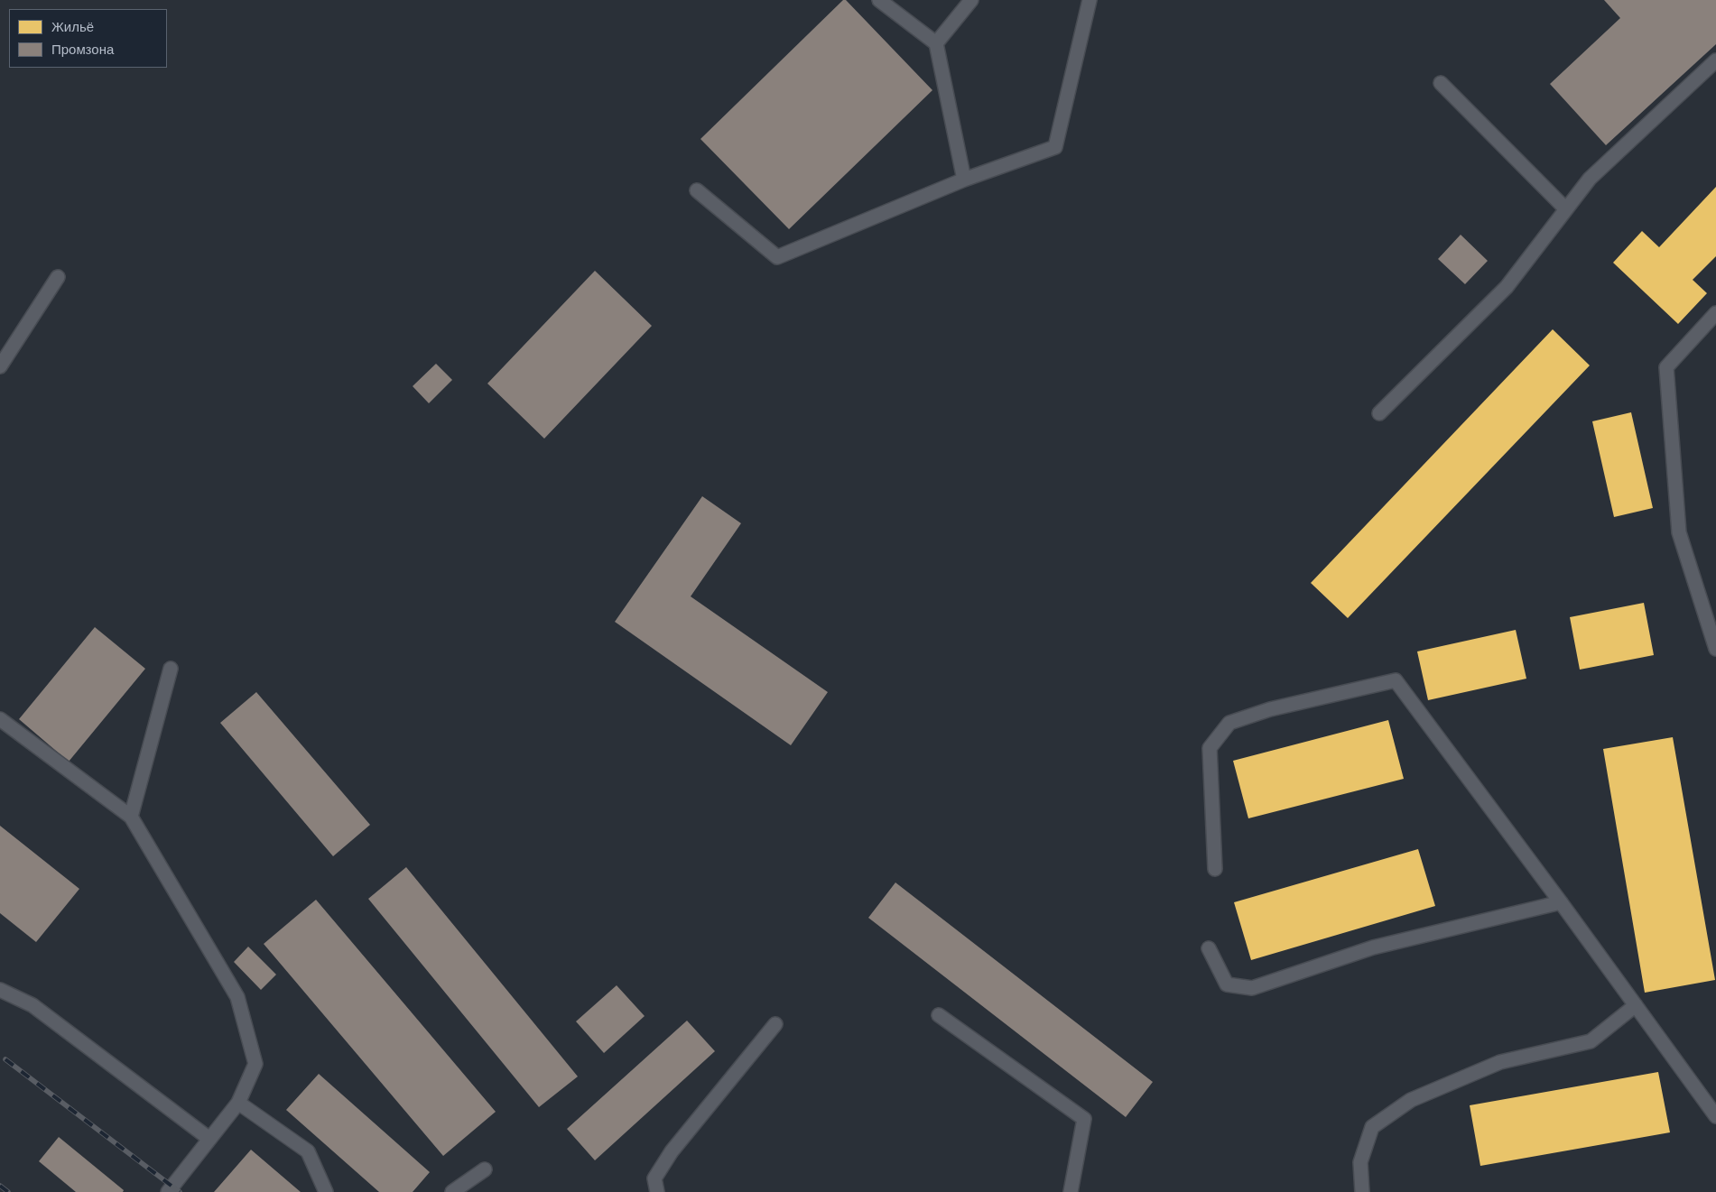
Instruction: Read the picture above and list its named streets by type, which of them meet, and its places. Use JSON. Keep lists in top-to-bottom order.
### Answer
{
  "legend": ["Жильё", "Промзона"]
}
